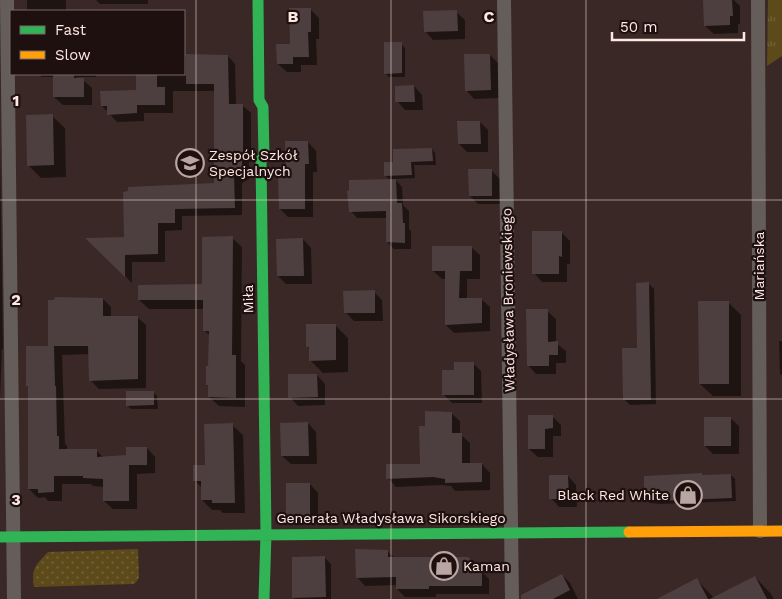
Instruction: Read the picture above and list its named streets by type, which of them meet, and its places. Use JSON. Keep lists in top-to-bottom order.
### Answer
{
  "streets": {
    "street": [
      "Mariańska",
      "Miła",
      "Władysława Broniewskiego",
      "Generała Władysława Sikorskiego"
    ]
  },
  "crossings": [
    ["Mariańska", "Generała Władysława Sikorskiego"],
    ["Miła", "Generała Władysława Sikorskiego"],
    ["Władysława Broniewskiego", "Generała Władysława Sikorskiego"]
  ],
  "places": {
    "school or university": ["Zespół Szkół Specjalnych"],
    "shop": ["Black Red White", "Kaman"]
  },
  "legend": ["Fast", "Slow"],
  "scale_bar": "50 m",
  "grid": {
    "columns": ["B", "C"],
    "rows": ["1", "2", "3"]
  }
}
